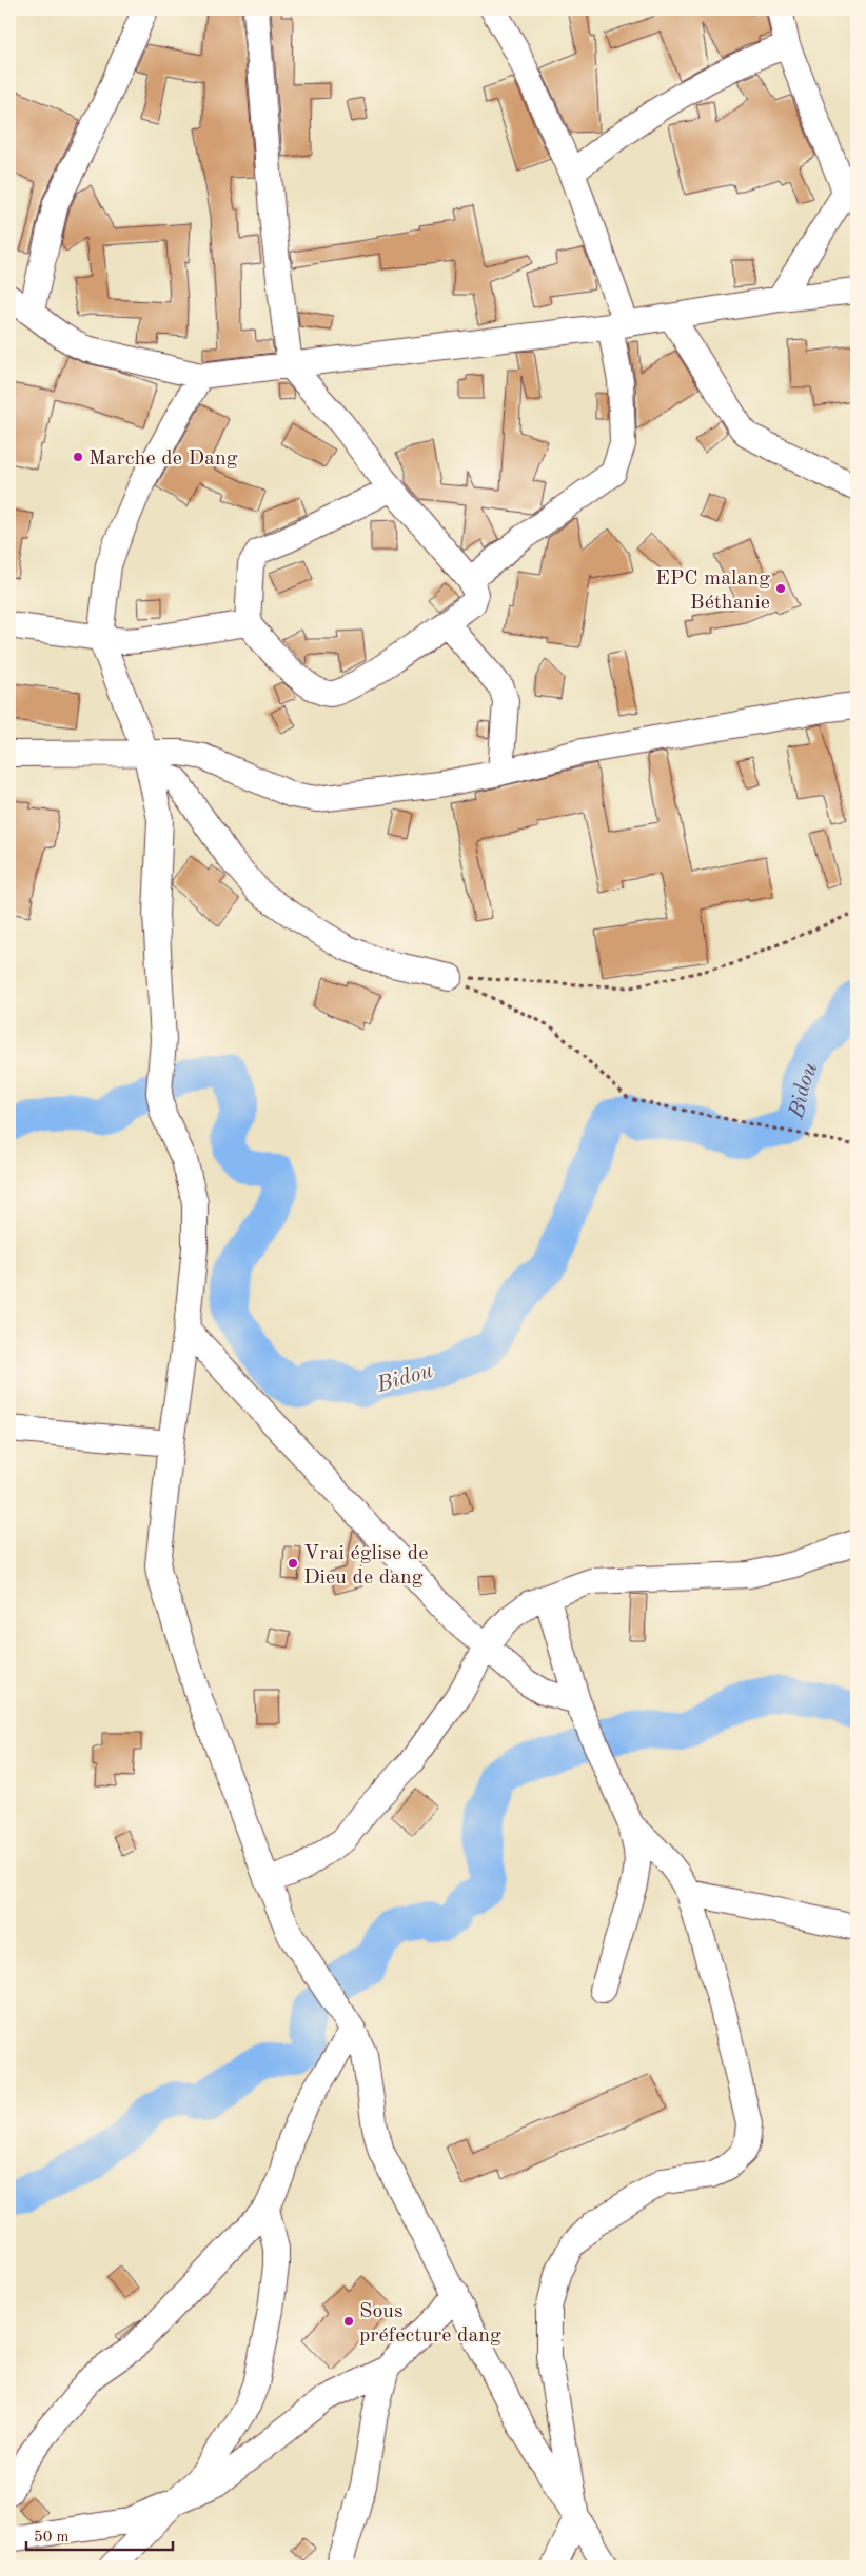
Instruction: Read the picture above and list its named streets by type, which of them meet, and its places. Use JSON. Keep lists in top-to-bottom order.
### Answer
{
  "water": ["Bidou"],
  "places": [
    "Marche de Dang",
    "EPC malang Béthanie",
    "Vrai église de Dieu de dang",
    "Sous préfecture dang"
  ],
  "scale_bar": "50 m"
}
